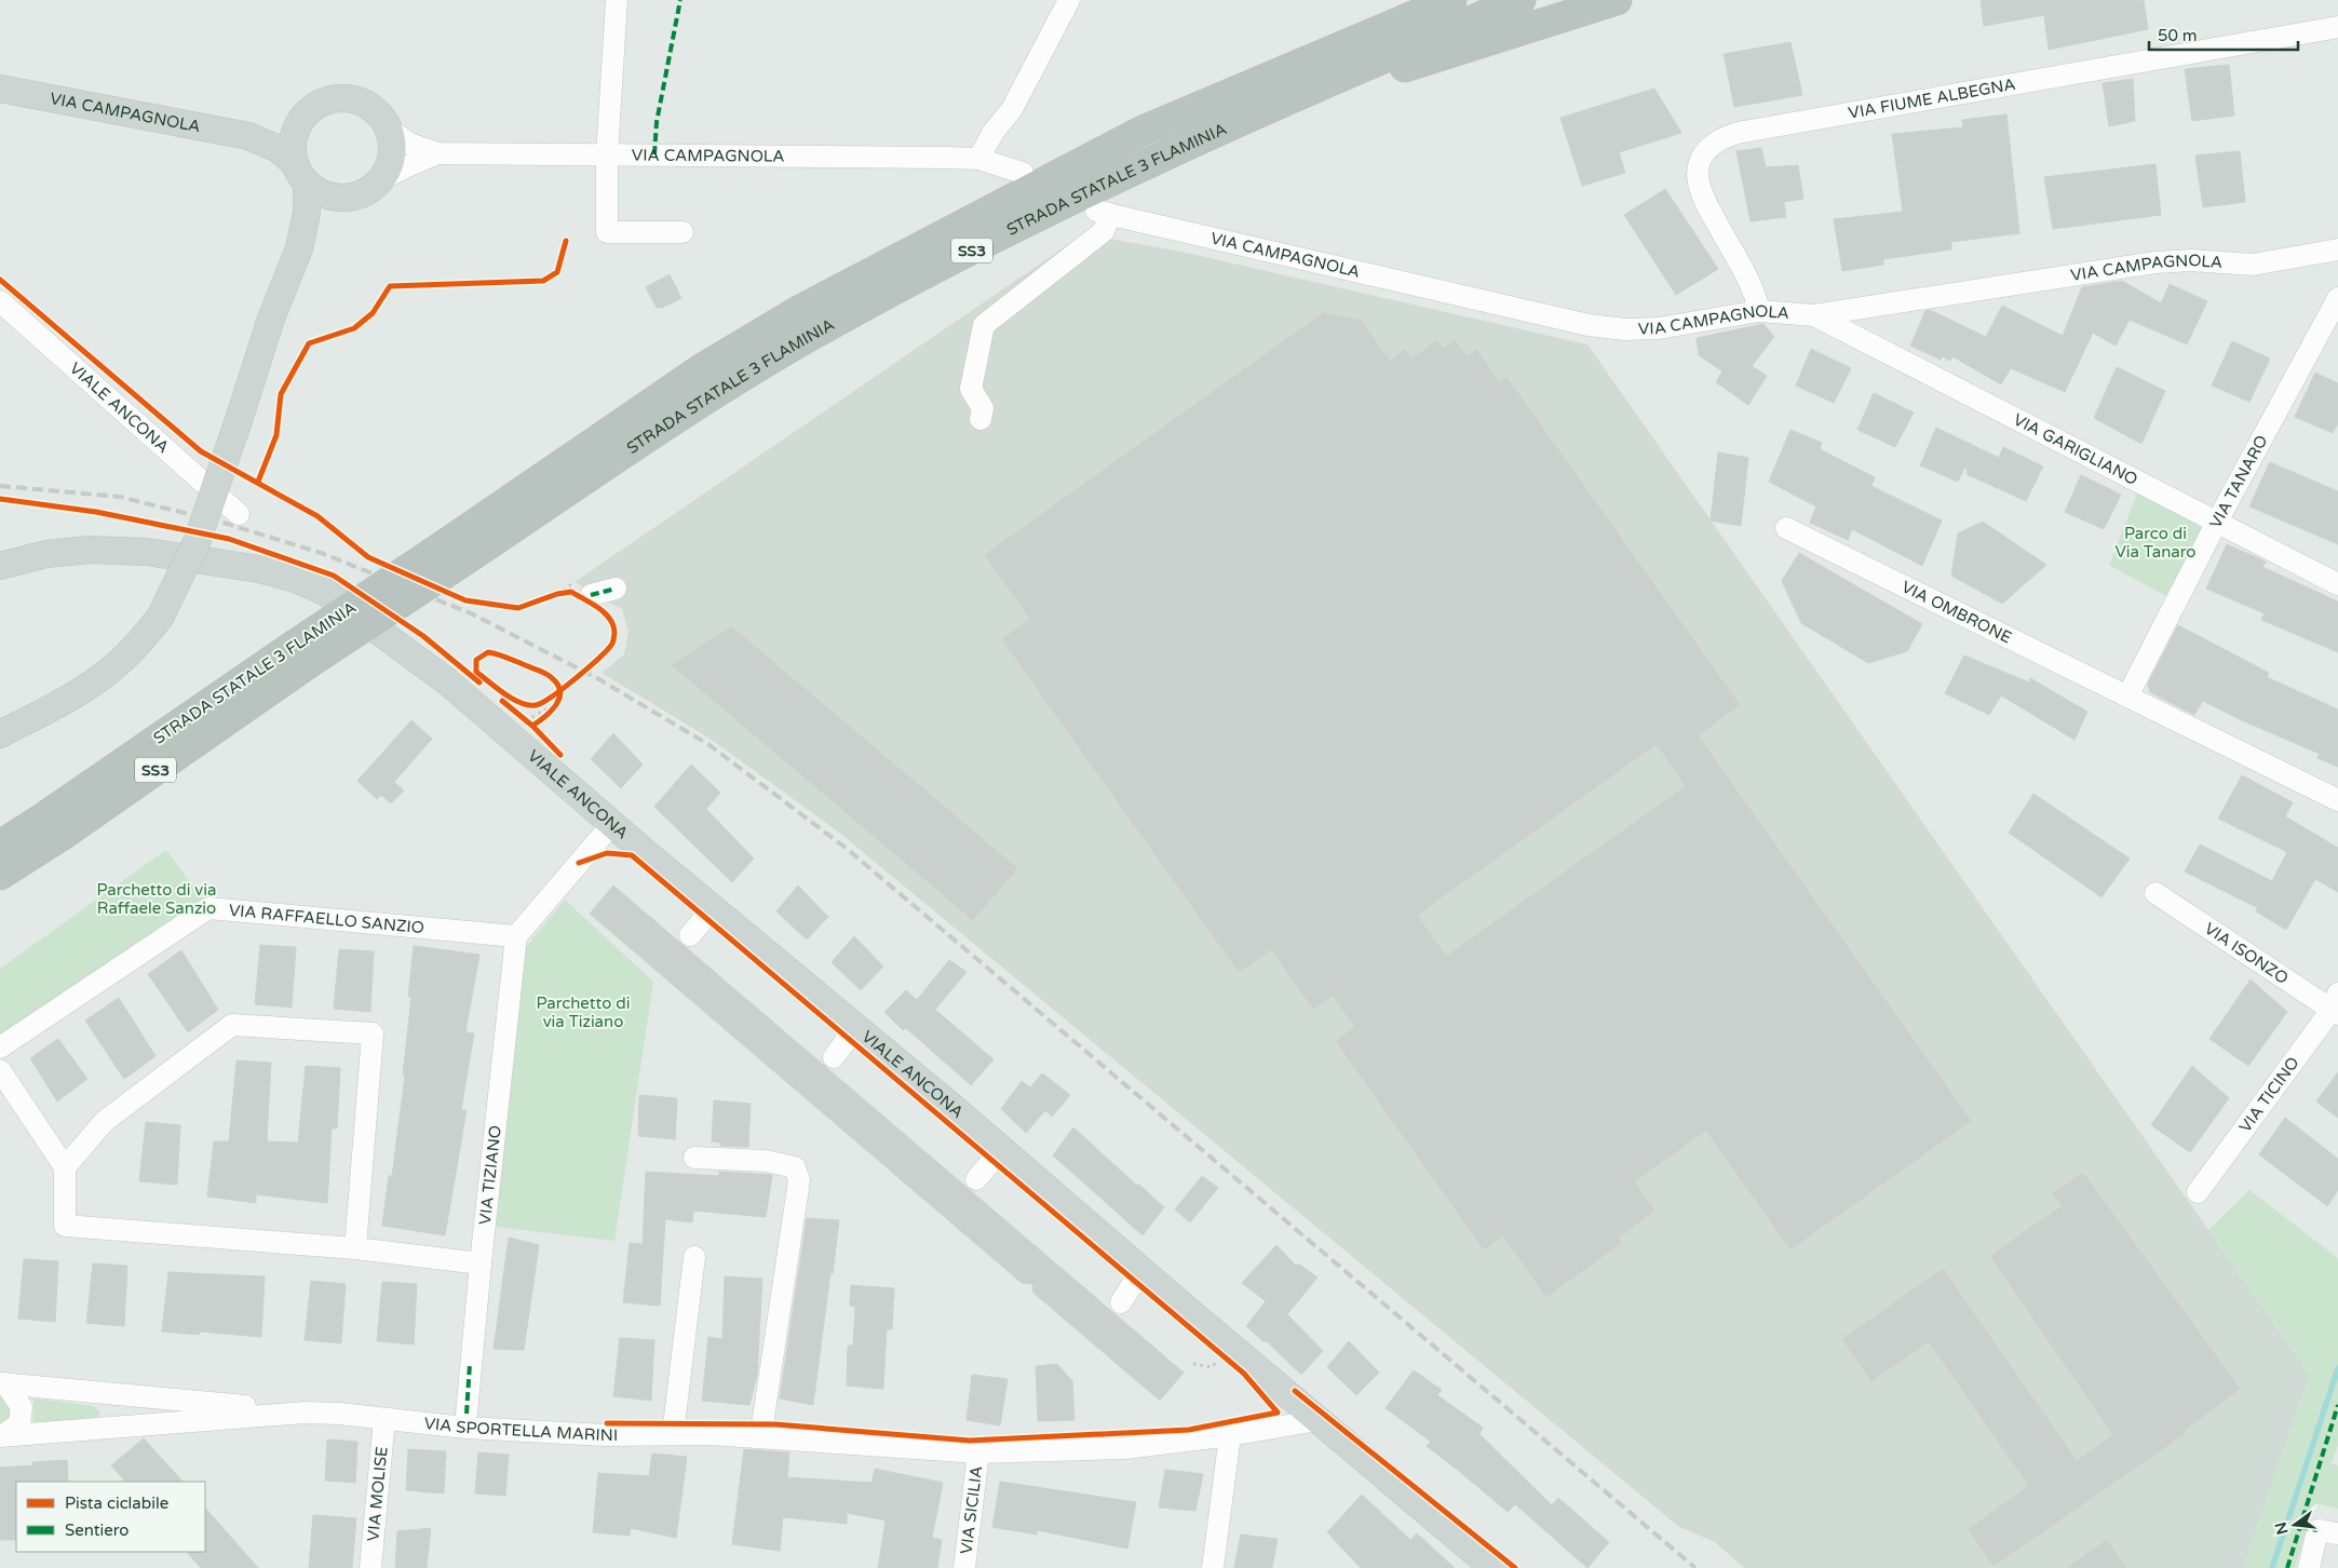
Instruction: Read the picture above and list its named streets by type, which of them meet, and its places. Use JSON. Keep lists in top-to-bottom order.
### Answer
{
  "streets": {
    "highway": ["STRADA STATALE 3 FLAMINIA", "SS3"],
    "main road": ["VIA CAMPAGNOLA", "VIALE ANCONA"],
    "street": [
      "VIA FIUME ALBEGNA",
      "VIA GARIGLIANO",
      "VIA TANARO",
      "VIA OMBRONE",
      "VIA RAFFAELLO SANZIO",
      "VIA ISONZO",
      "VIA TICINO",
      "VIA TIZIANO",
      "VIA SPORTELLA MARINI",
      "VIA MOLISE",
      "VIA SICILIA"
    ]
  },
  "crossings": [
    ["VIA FIUME ALBEGNA", "VIA CAMPAGNOLA"],
    ["VIA CAMPAGNOLA", "VIA GARIGLIANO"],
    ["VIALE ANCONA", "VIA SPORTELLA MARINI"],
    ["VIA GARIGLIANO", "VIA TANARO"],
    ["VIA TANARO", "VIA OMBRONE"],
    ["VIA RAFFAELLO SANZIO", "VIA TIZIANO"],
    ["VIA ISONZO", "VIA TICINO"],
    ["VIA SPORTELLA MARINI", "VIA MOLISE"],
    ["VIA SPORTELLA MARINI", "VIA SICILIA"]
  ],
  "parks": ["Parco di Via Tanaro", "Parchetto di via Raffaele Sanzio", "Parchetto di via Tiziano"],
  "legend": ["Pista ciclabile", "Sentiero"],
  "scale_bar": "50 m",
  "north": "left"
}
